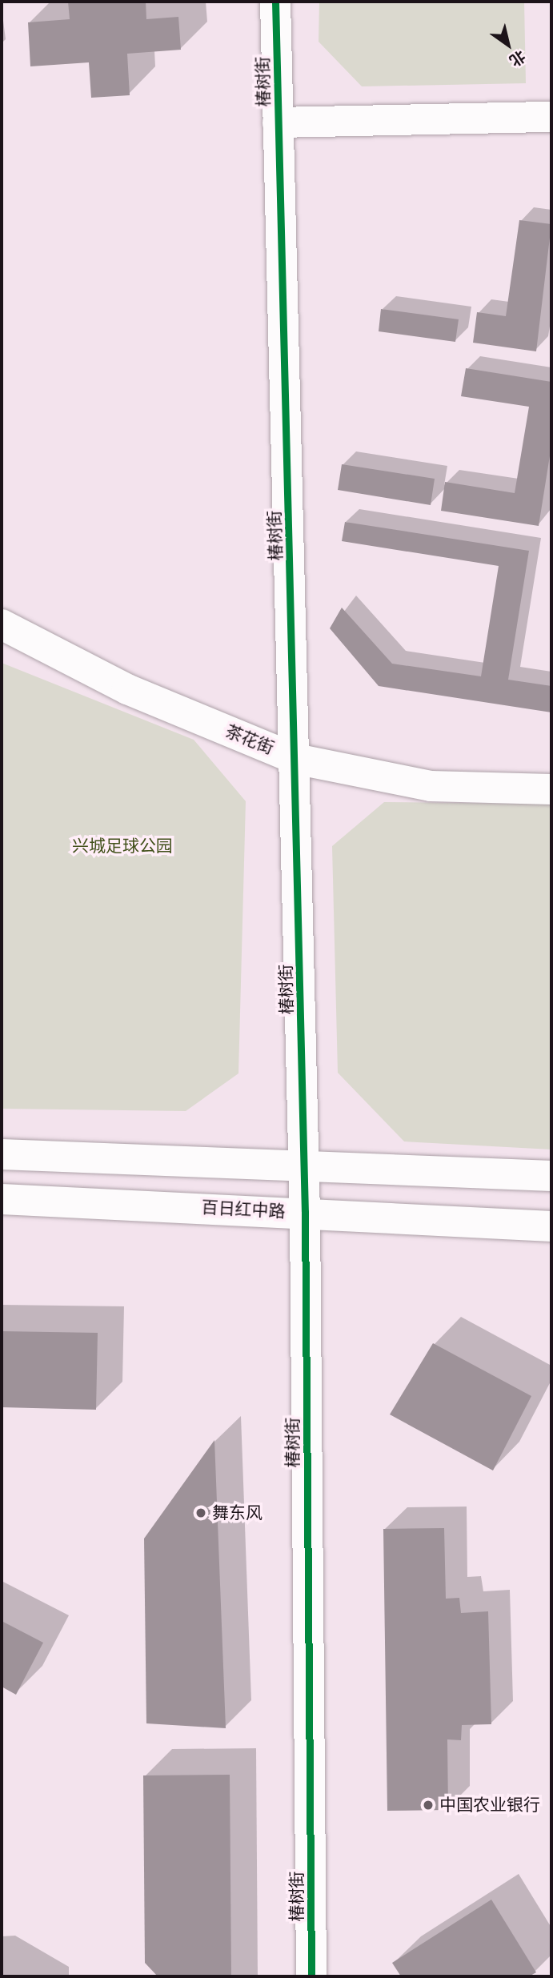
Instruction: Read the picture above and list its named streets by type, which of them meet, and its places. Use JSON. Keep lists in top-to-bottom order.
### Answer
{
  "streets": {
    "street": ["椿树街", "茶花街", "百日红中路"]
  },
  "crossings": [
    ["椿树街", "茶花街"],
    ["椿树街", "百日红中路"]
  ],
  "parks": ["兴城足球公园"],
  "places": ["舞东风", "中国农业银行"],
  "north": "bottom right"
}
